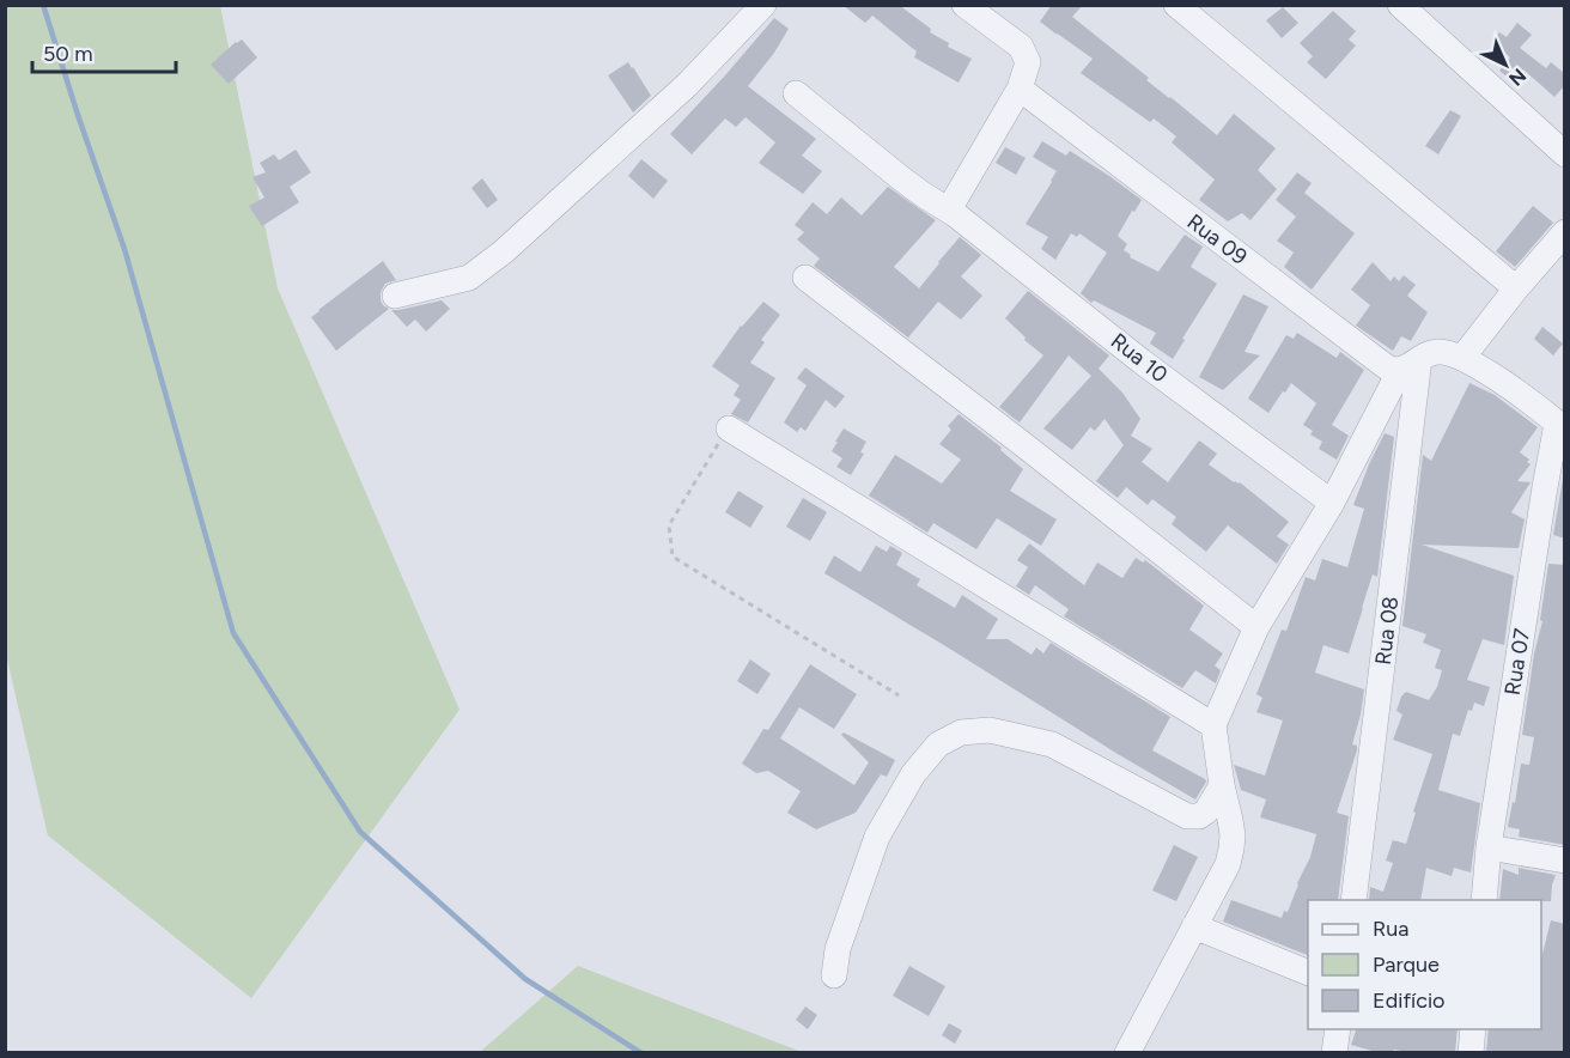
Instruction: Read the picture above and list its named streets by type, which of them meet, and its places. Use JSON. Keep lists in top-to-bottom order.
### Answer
{
  "streets": {
    "street": [
      "Rua 09",
      "Rua 10",
      "Rua 08",
      "Rua 07"
    ]
  },
  "crossings": [
    ["Rua 09", "Rua 08"]
  ],
  "legend": ["Rua", "Parque", "Edifício"],
  "scale_bar": "50 m",
  "north": "bottom right"
}
